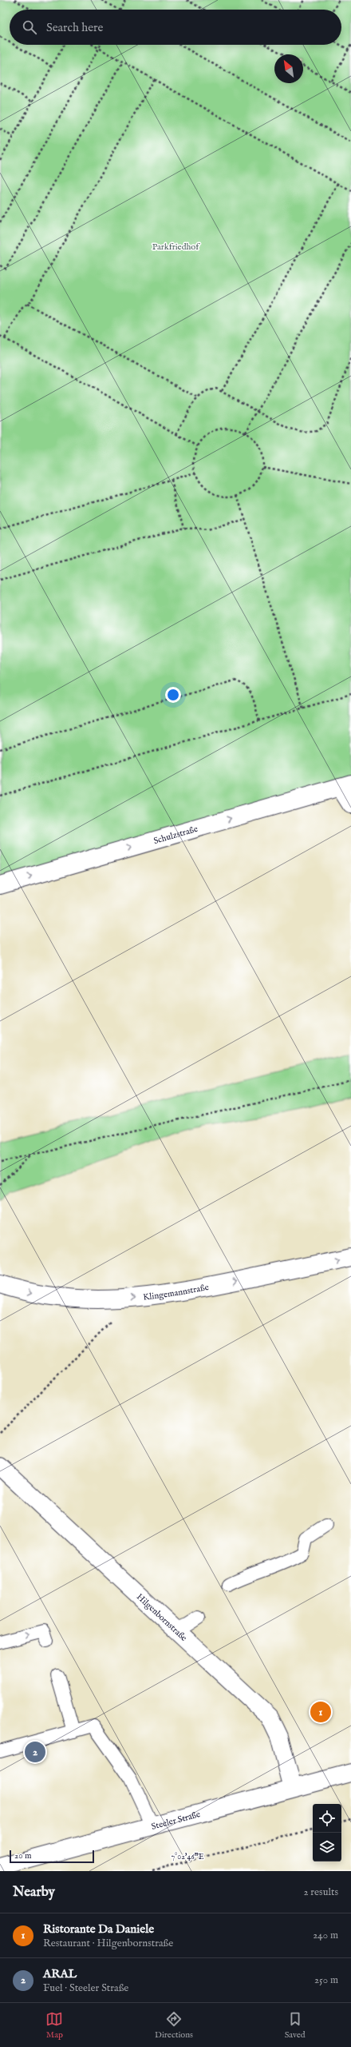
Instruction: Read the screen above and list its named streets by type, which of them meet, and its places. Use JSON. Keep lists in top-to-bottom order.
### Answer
{
  "streets": {
    "street": [
      "Schulzstraße",
      "Klingemannstraße",
      "Hilgenbornstraße",
      "Steeler Straße"
    ]
  },
  "crossings": [
    ["Hilgenbornstraße", "Steeler Straße"]
  ],
  "one_way": ["Schulzstraße", "Klingemannstraße"],
  "parks": ["Parkfriedhof"],
  "scale_bar": "20 m",
  "north": "top left",
  "page": {
    "search": "Search here",
    "pins": ["1", "2"],
    "scale": "20 m",
    "heading": ["Nearby", "2 results"],
    "list": [
      {
        "mark": "1",
        "name": "Ristorante Da Daniele",
        "note": "Restaurant · Hilgenbornstraße",
        "value": "240 m"
      },
      {
        "mark": "2",
        "name": "ARAL",
        "note": "Fuel · Steeler Straße",
        "value": "250 m"
      }
    ],
    "nav": ["Map", "Directions", "Saved"]
  },
  "coordinates": ["7°02'46\"E"]
}
